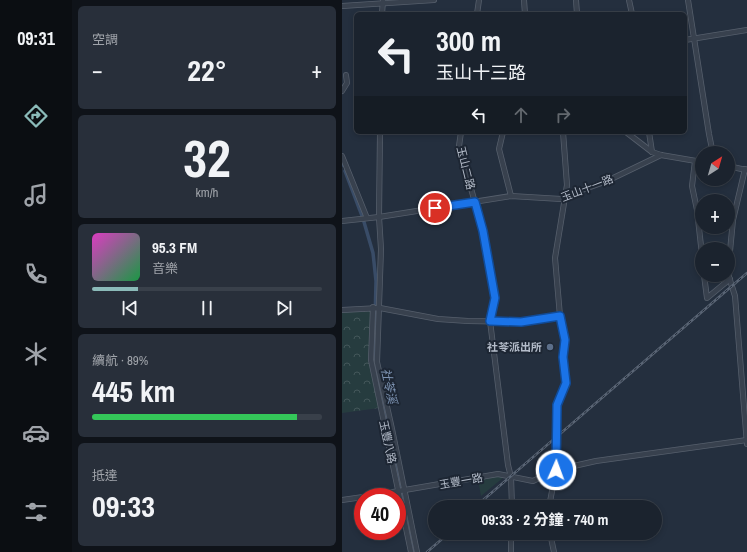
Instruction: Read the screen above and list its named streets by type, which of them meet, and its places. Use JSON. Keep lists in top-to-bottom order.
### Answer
{
  "streets": {
    "street": [
      "玉山二路",
      "玉山十一路",
      "玉豐八路",
      "玉豐一路"
    ]
  },
  "crossings": [
    ["玉山二路", "玉山十一路"],
    ["玉山二路", "玉豐一路"]
  ],
  "water": ["社苓溪"],
  "places": ["社苓派出所"],
  "north": "top right",
  "page": {
    "tabs": "09:31",
    "tile": [
      "空調",
      ["32", "km/h"],
      ["續航 · 89%", "445 km"],
      ["抵達", "09:33"]
    ],
    "turn": ["300 m", "玉山十三路"],
    "heat": ["−", "22°", "+"],
    "map_buttons": ["+", "−"],
    "song": ["95.3 FM", "音樂"],
    "limit": "40",
    "trip": "09:33 · 2 分鐘 · 740 m"
  }
}
